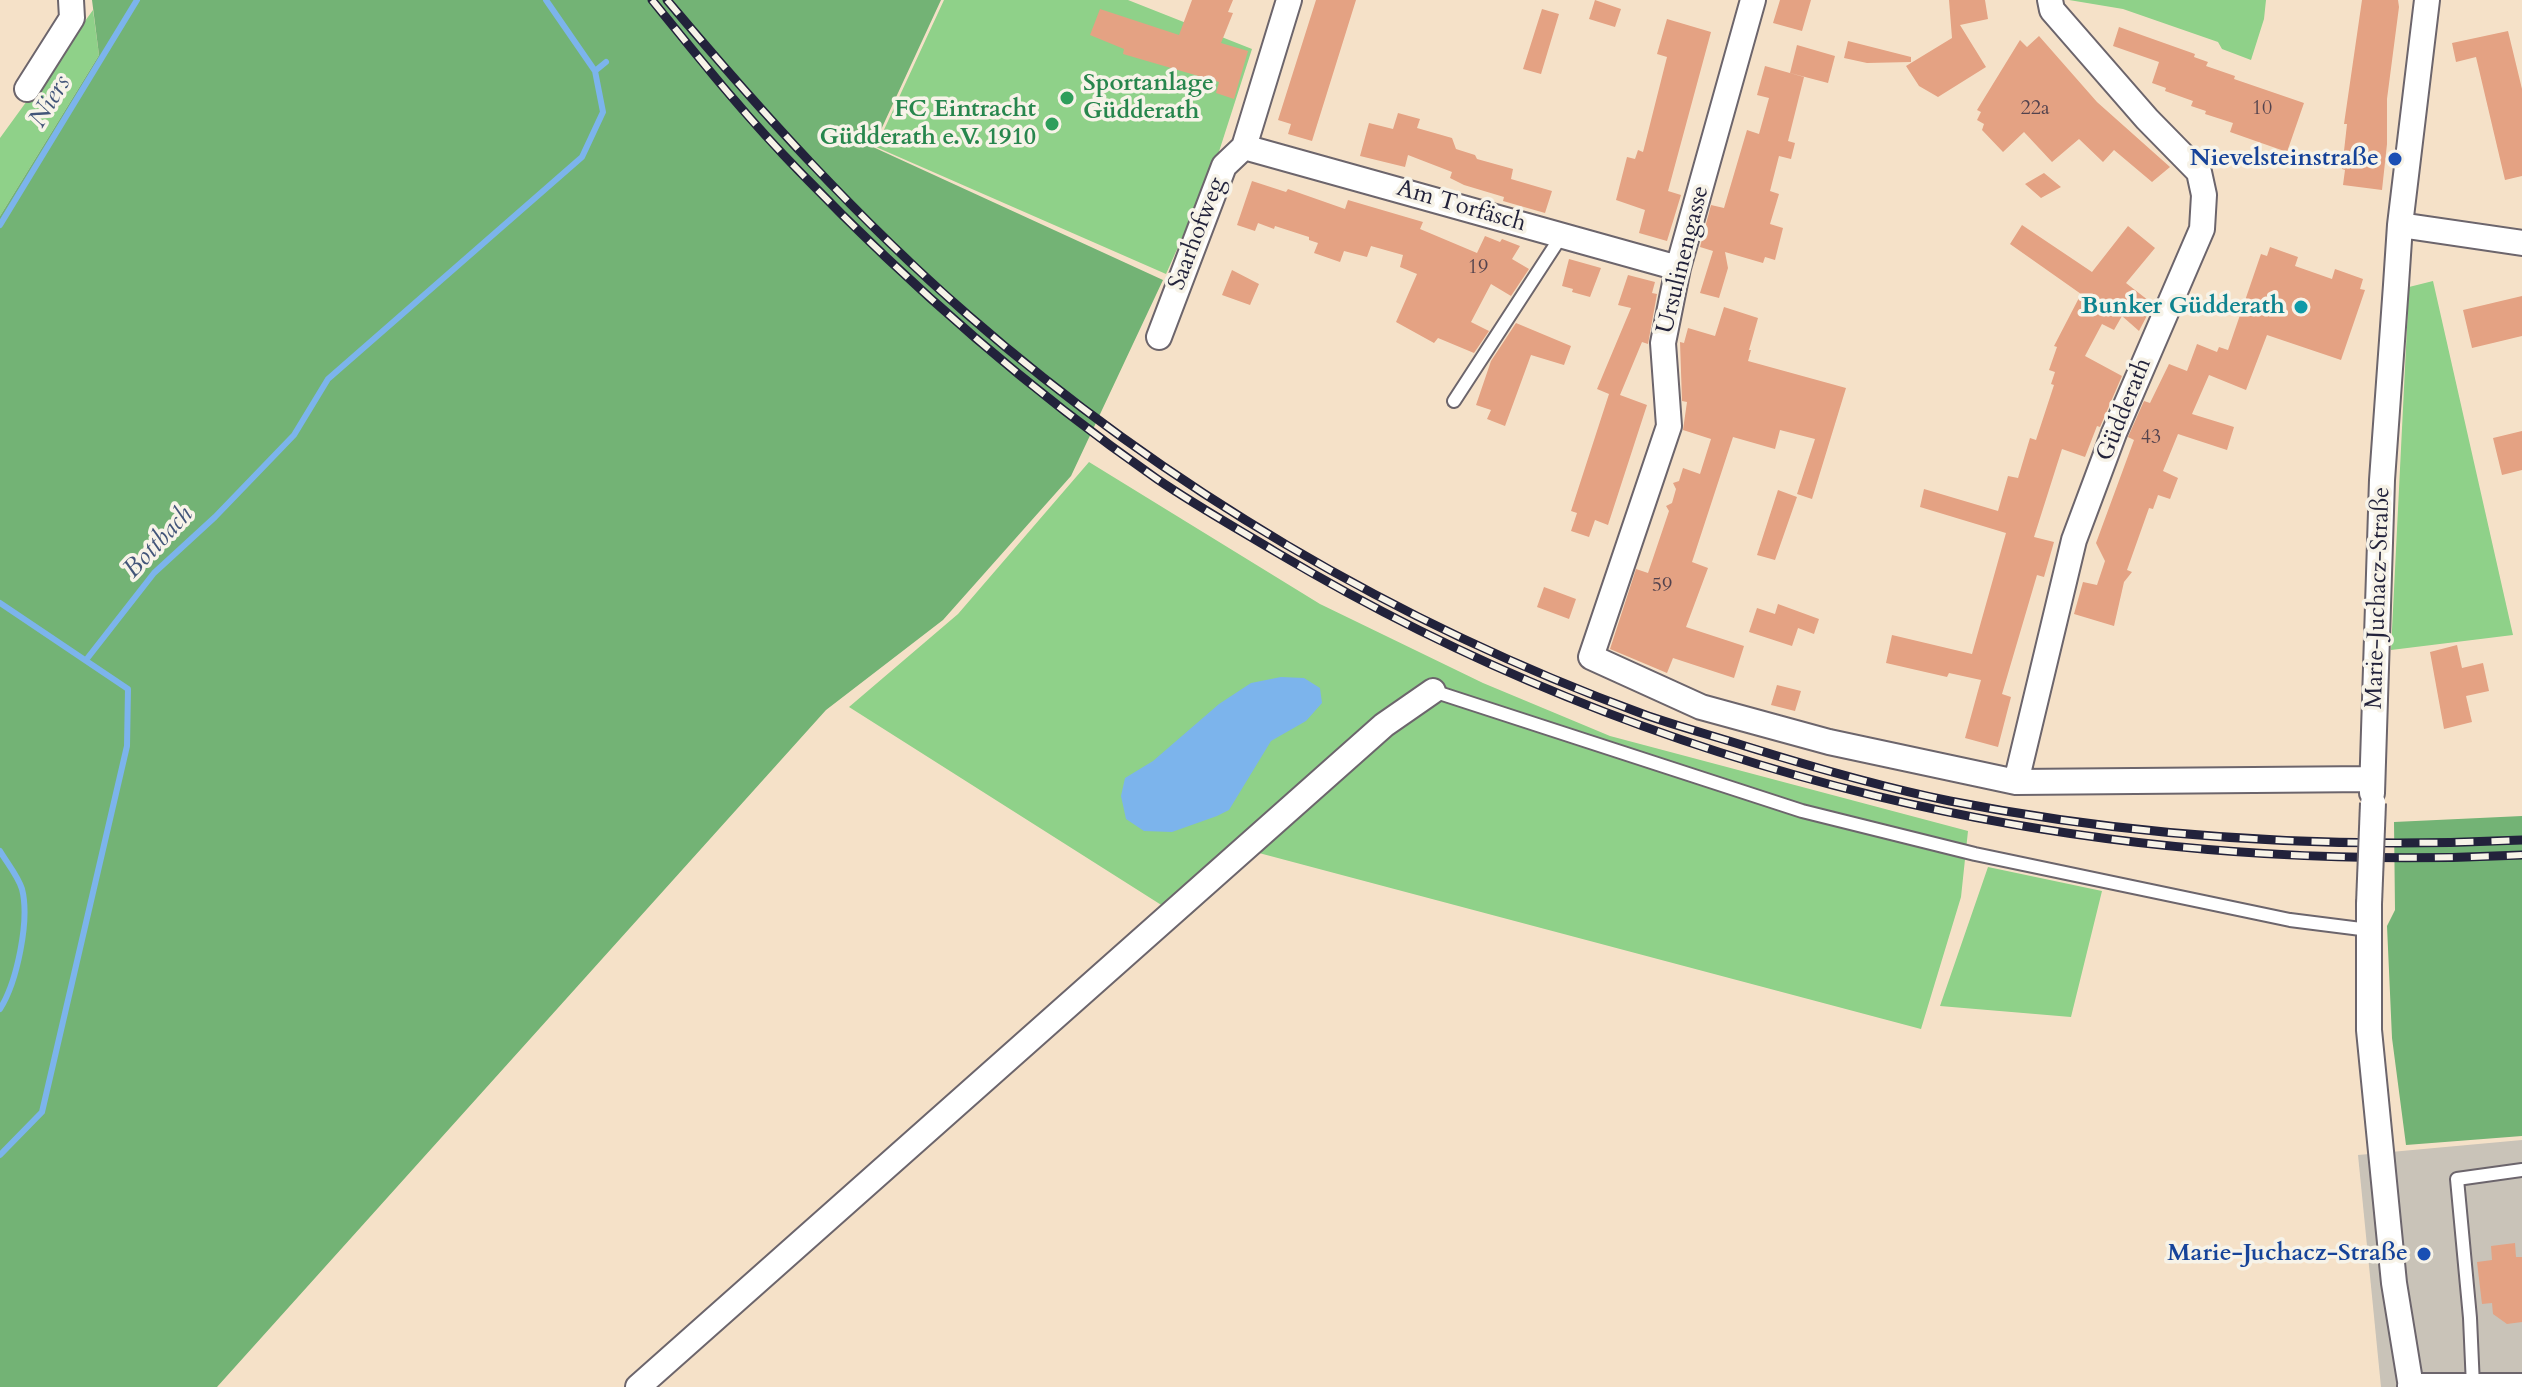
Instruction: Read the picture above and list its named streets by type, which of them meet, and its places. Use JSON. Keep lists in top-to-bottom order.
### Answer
{
  "streets": {
    "street": [
      "Am Torfäsch",
      "Saarhofweg",
      "Ursulinengasse",
      "Güdderath",
      "Marie-Juchacz-Straße"
    ]
  },
  "crossings": [
    ["Am Torfäsch", "Saarhofweg"],
    ["Am Torfäsch", "Ursulinengasse"],
    ["Ursulinengasse", "Güdderath"]
  ],
  "water": ["Niers", "Bottbach"],
  "places": [
    "Sportanlage Güdderath",
    "FC Eintracht Güdderath e.V. 1910",
    "Nievelsteinstraße",
    "Bunker Güdderath",
    "Marie-Juchacz-Straße"
  ],
  "house_numbers": [
    "22a",
    "10",
    "19",
    "43",
    "59"
  ]
}
